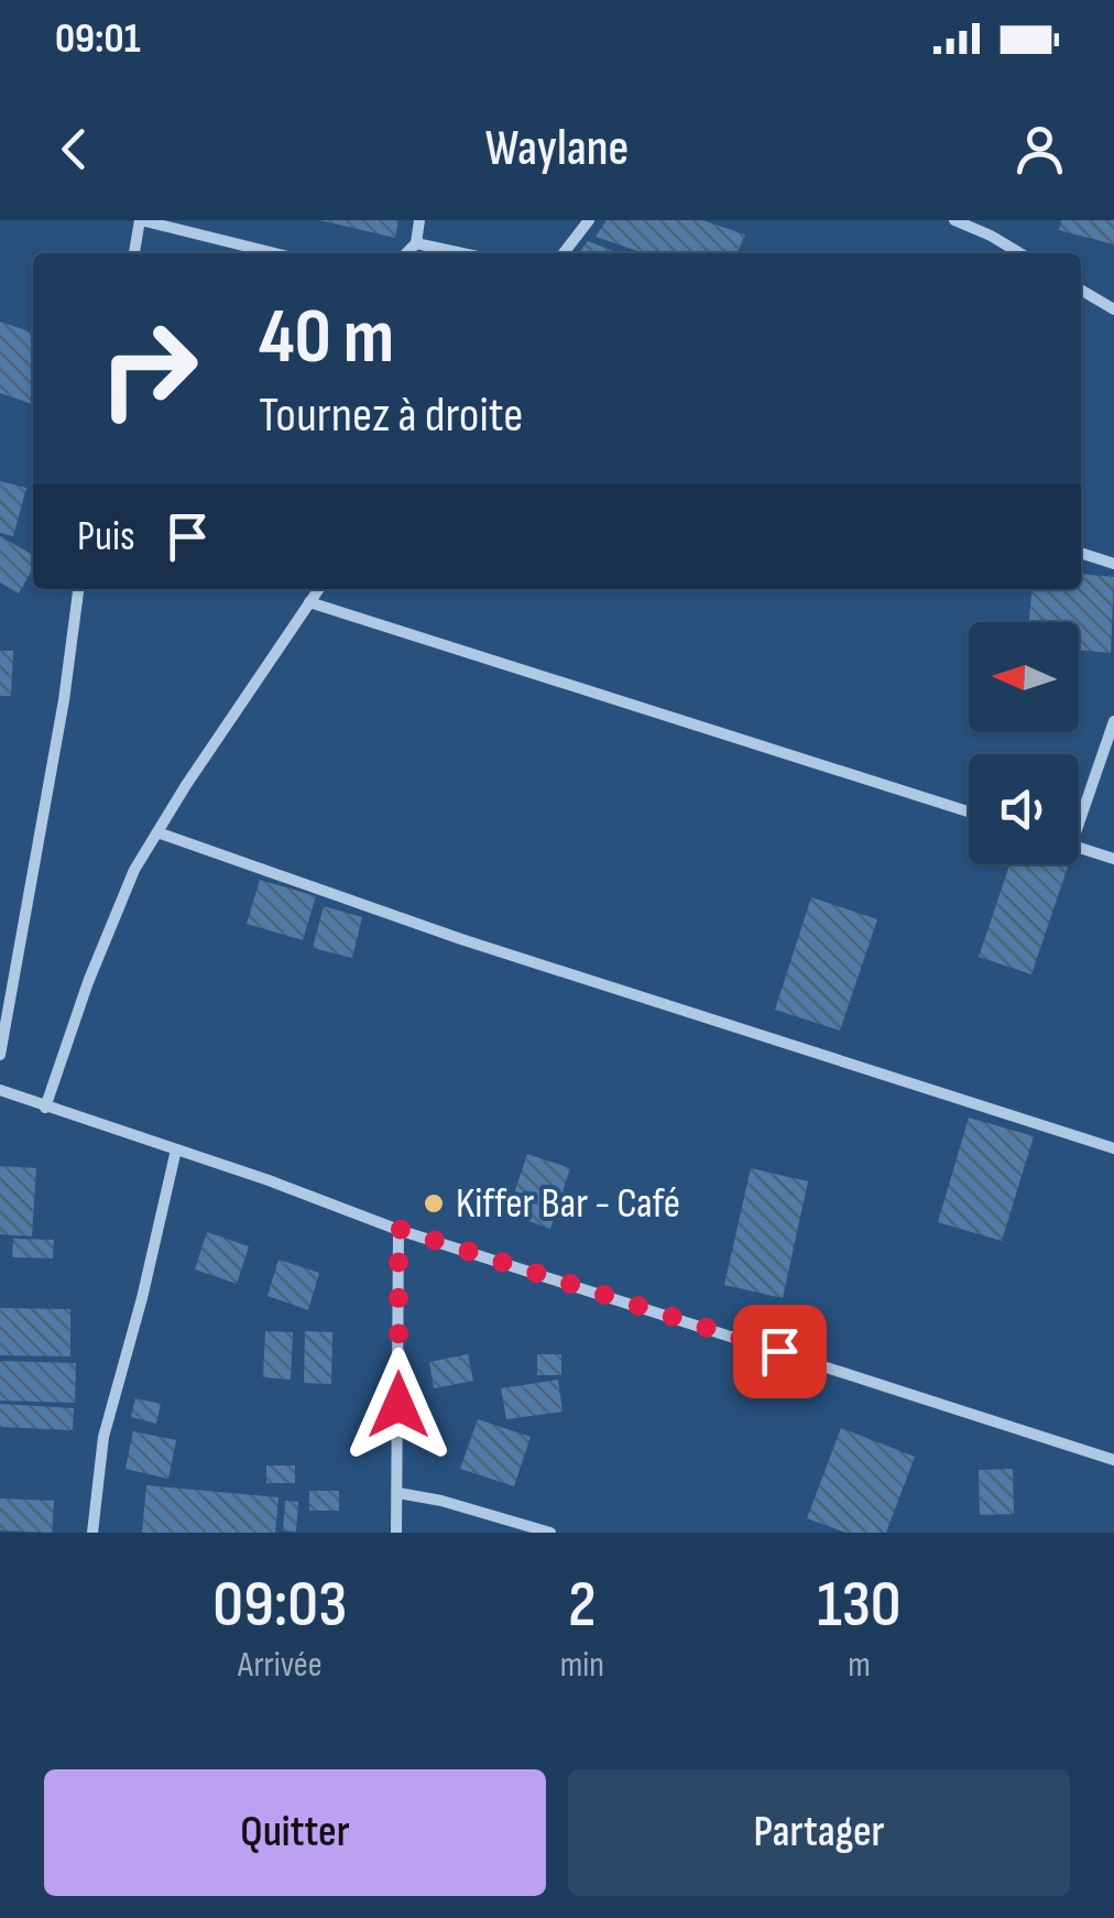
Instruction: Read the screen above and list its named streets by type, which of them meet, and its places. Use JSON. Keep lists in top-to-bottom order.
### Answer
{
  "places": ["Kiffer Bar - Café"],
  "north": "left",
  "page": {
    "status": "09:01",
    "header": "Waylane",
    "turn": ["40 m", "Tournez à droite"],
    "then": "Puis",
    "eta": [
      "09:03",
      "Arrivée",
      "2",
      "min",
      "130",
      "m"
    ],
    "buttons": ["Quitter", "Partager"]
  }
}
